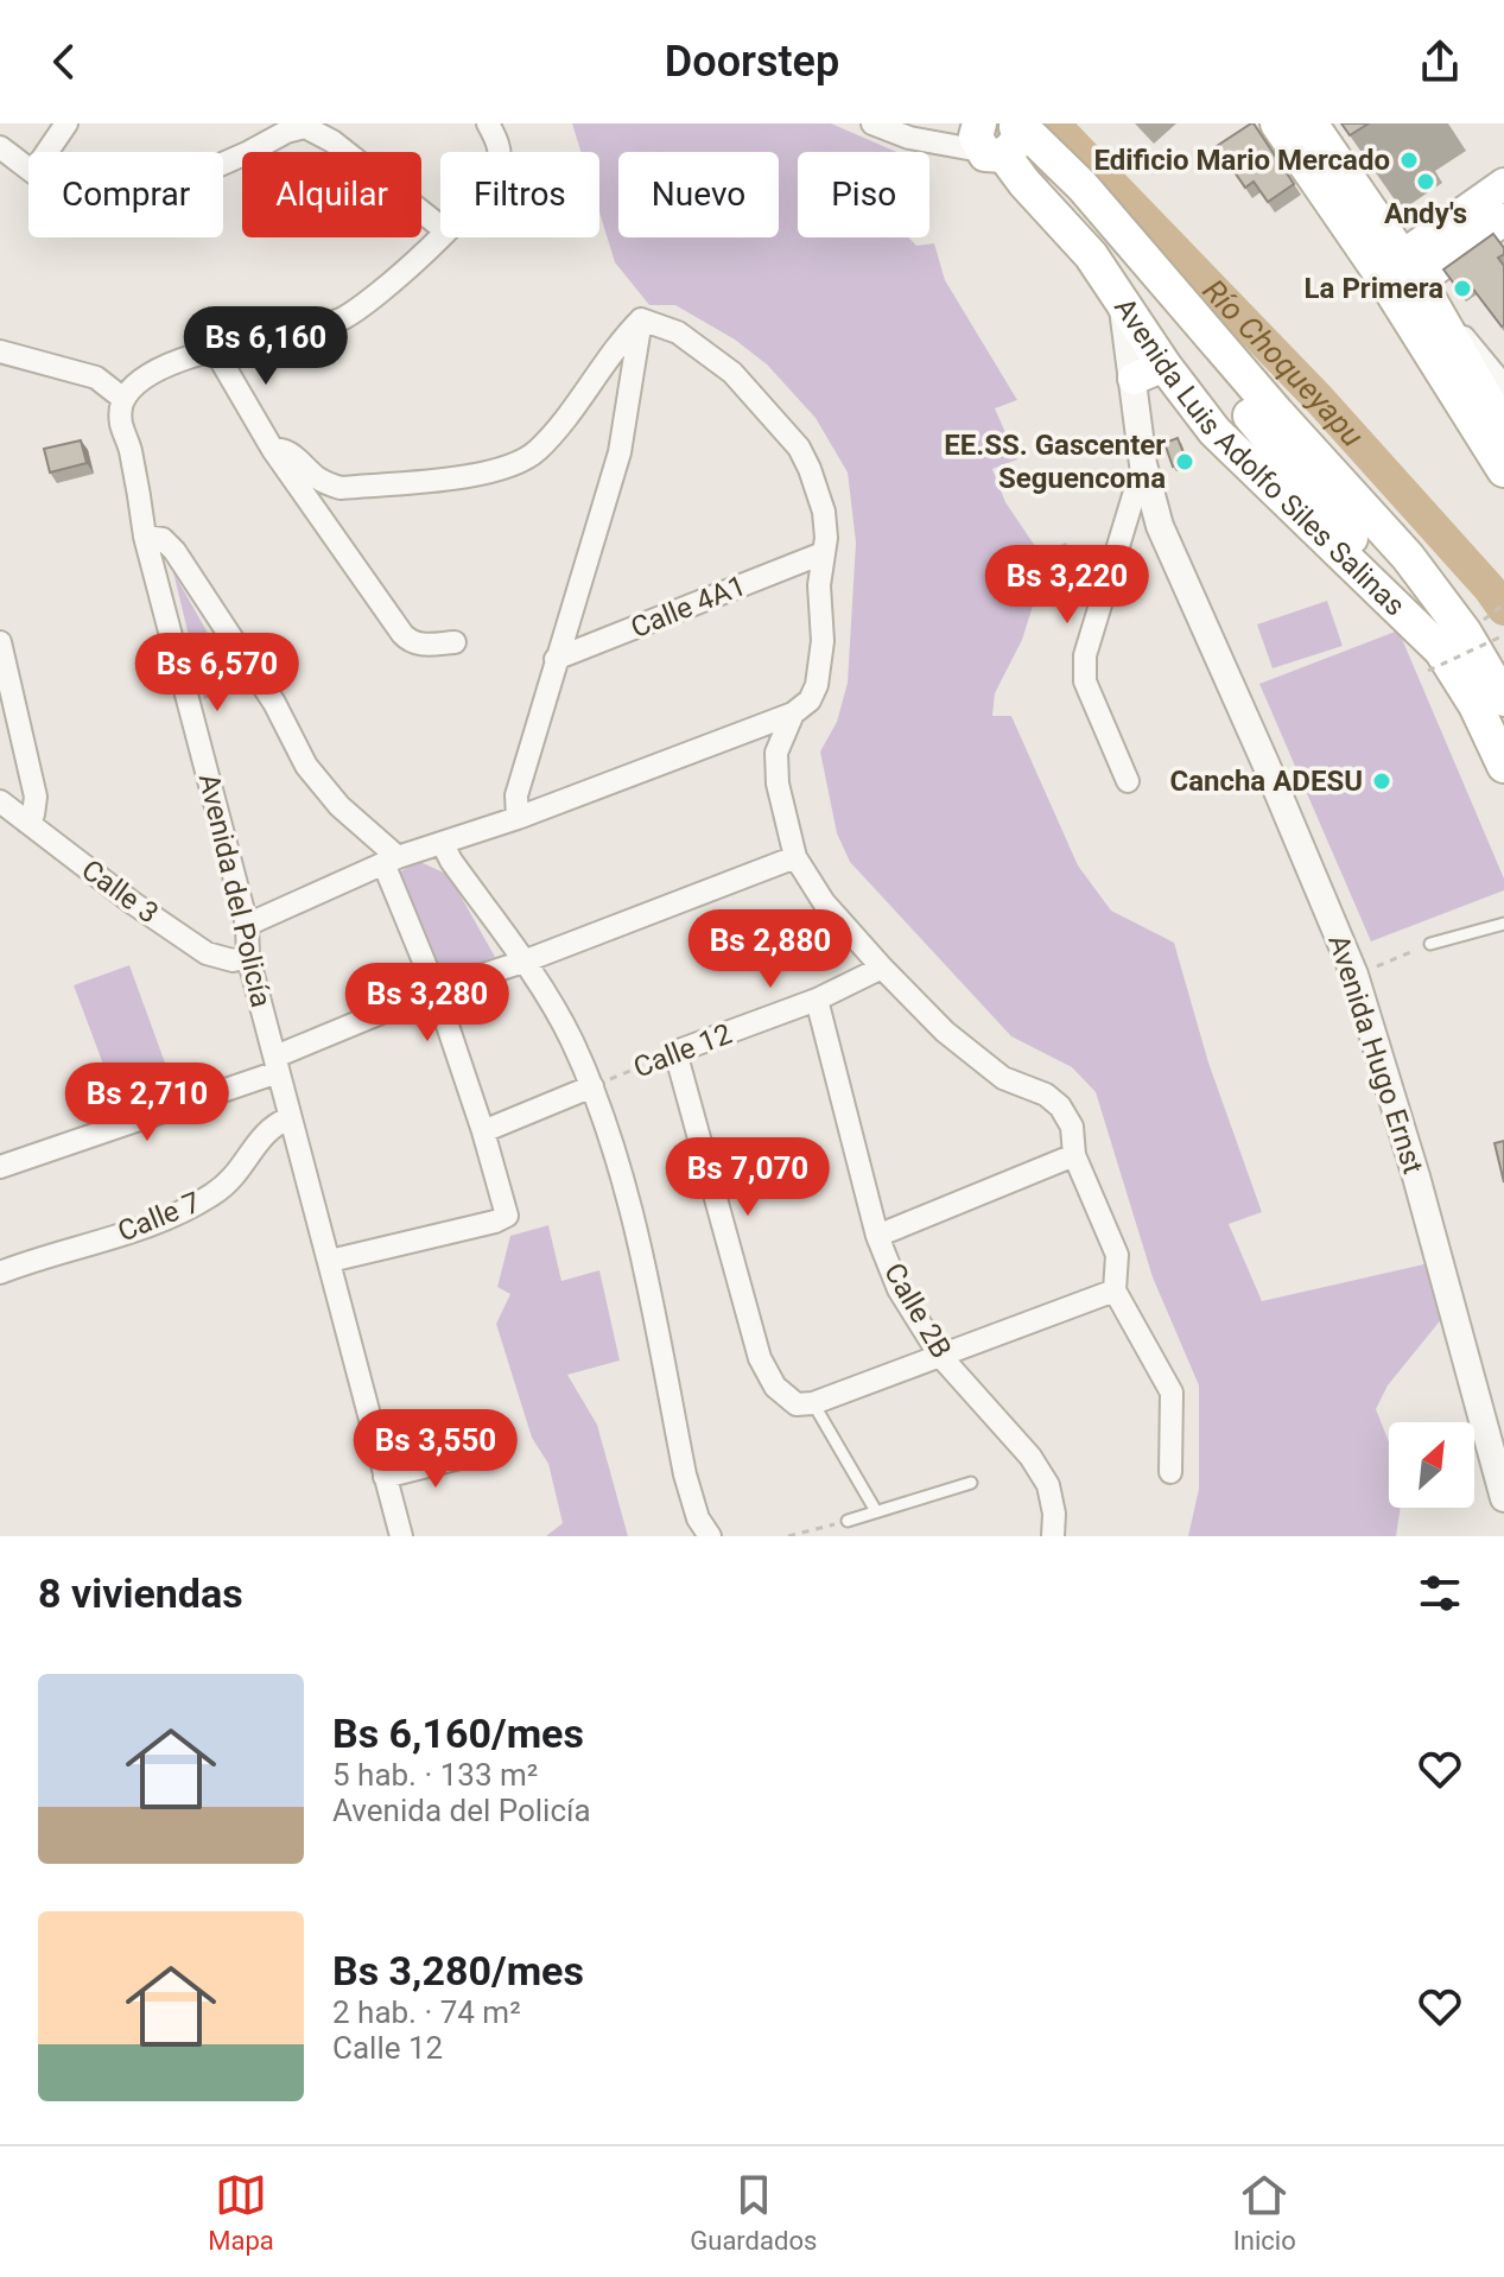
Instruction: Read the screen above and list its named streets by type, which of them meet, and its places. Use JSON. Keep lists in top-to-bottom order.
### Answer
{
  "streets": {
    "main road": ["Avenida Luis Adolfo Siles Salinas"],
    "street": [
      "Calle 4A1",
      "Avenida del Policía",
      "Calle 3",
      "Calle 12",
      "Avenida Hugo Ernst",
      "Calle 7",
      "Calle 2B"
    ]
  },
  "crossings": [
    ["Avenida Luis Adolfo Siles Salinas", "Avenida Hugo Ernst"],
    ["Avenida del Policía", "Calle 3"],
    ["Avenida del Policía", "Calle 7"],
    ["Calle 12", "Calle 2B"]
  ],
  "water": ["Río Choqueyapu"],
  "places": [
    "Edificio Mario Mercado",
    "Andy's",
    "La Primera",
    "EE.SS. Gascenter Seguencoma",
    "Cancha ADESU"
  ],
  "north": "top right",
  "page": {
    "header": "Doorstep",
    "chip": [
      "Comprar",
      "Alquilar",
      "Filtros",
      "Nuevo",
      "Piso"
    ],
    "price": [
      "Bs 6,160",
      "Bs 3,220",
      "Bs 6,570",
      "Bs 2,880",
      "Bs 3,280",
      "Bs 2,710",
      "Bs 7,070",
      "Bs 3,550"
    ],
    "heading": "8 viviendas",
    "list": [
      {
        "name": "Bs 6,160/mes",
        "note": "5 hab. · 133 m² · Avenida del Policía"
      },
      {
        "name": "Bs 3,280/mes",
        "note": "2 hab. · 74 m² · Calle 12"
      }
    ],
    "tabs": ["Mapa", "Guardados", "Inicio"]
  }
}
